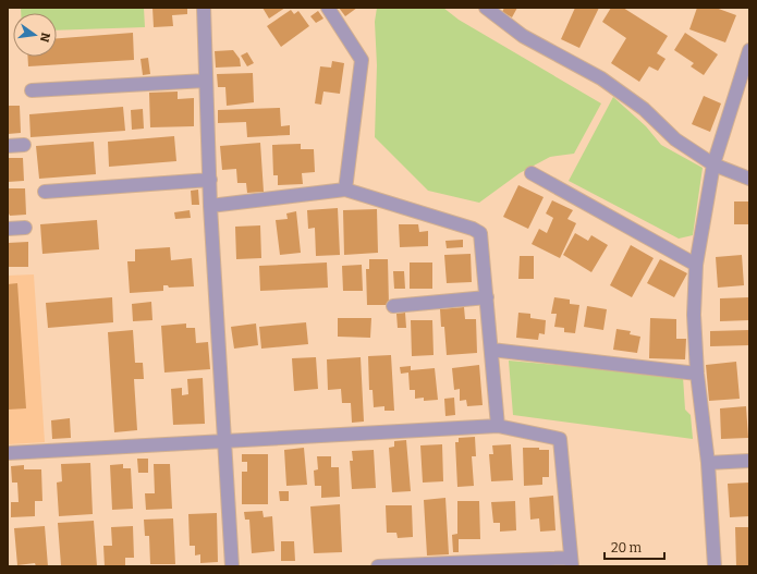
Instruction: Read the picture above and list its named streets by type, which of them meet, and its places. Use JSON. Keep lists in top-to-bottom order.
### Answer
{
  "scale_bar": "20 m",
  "north": "right"
}
